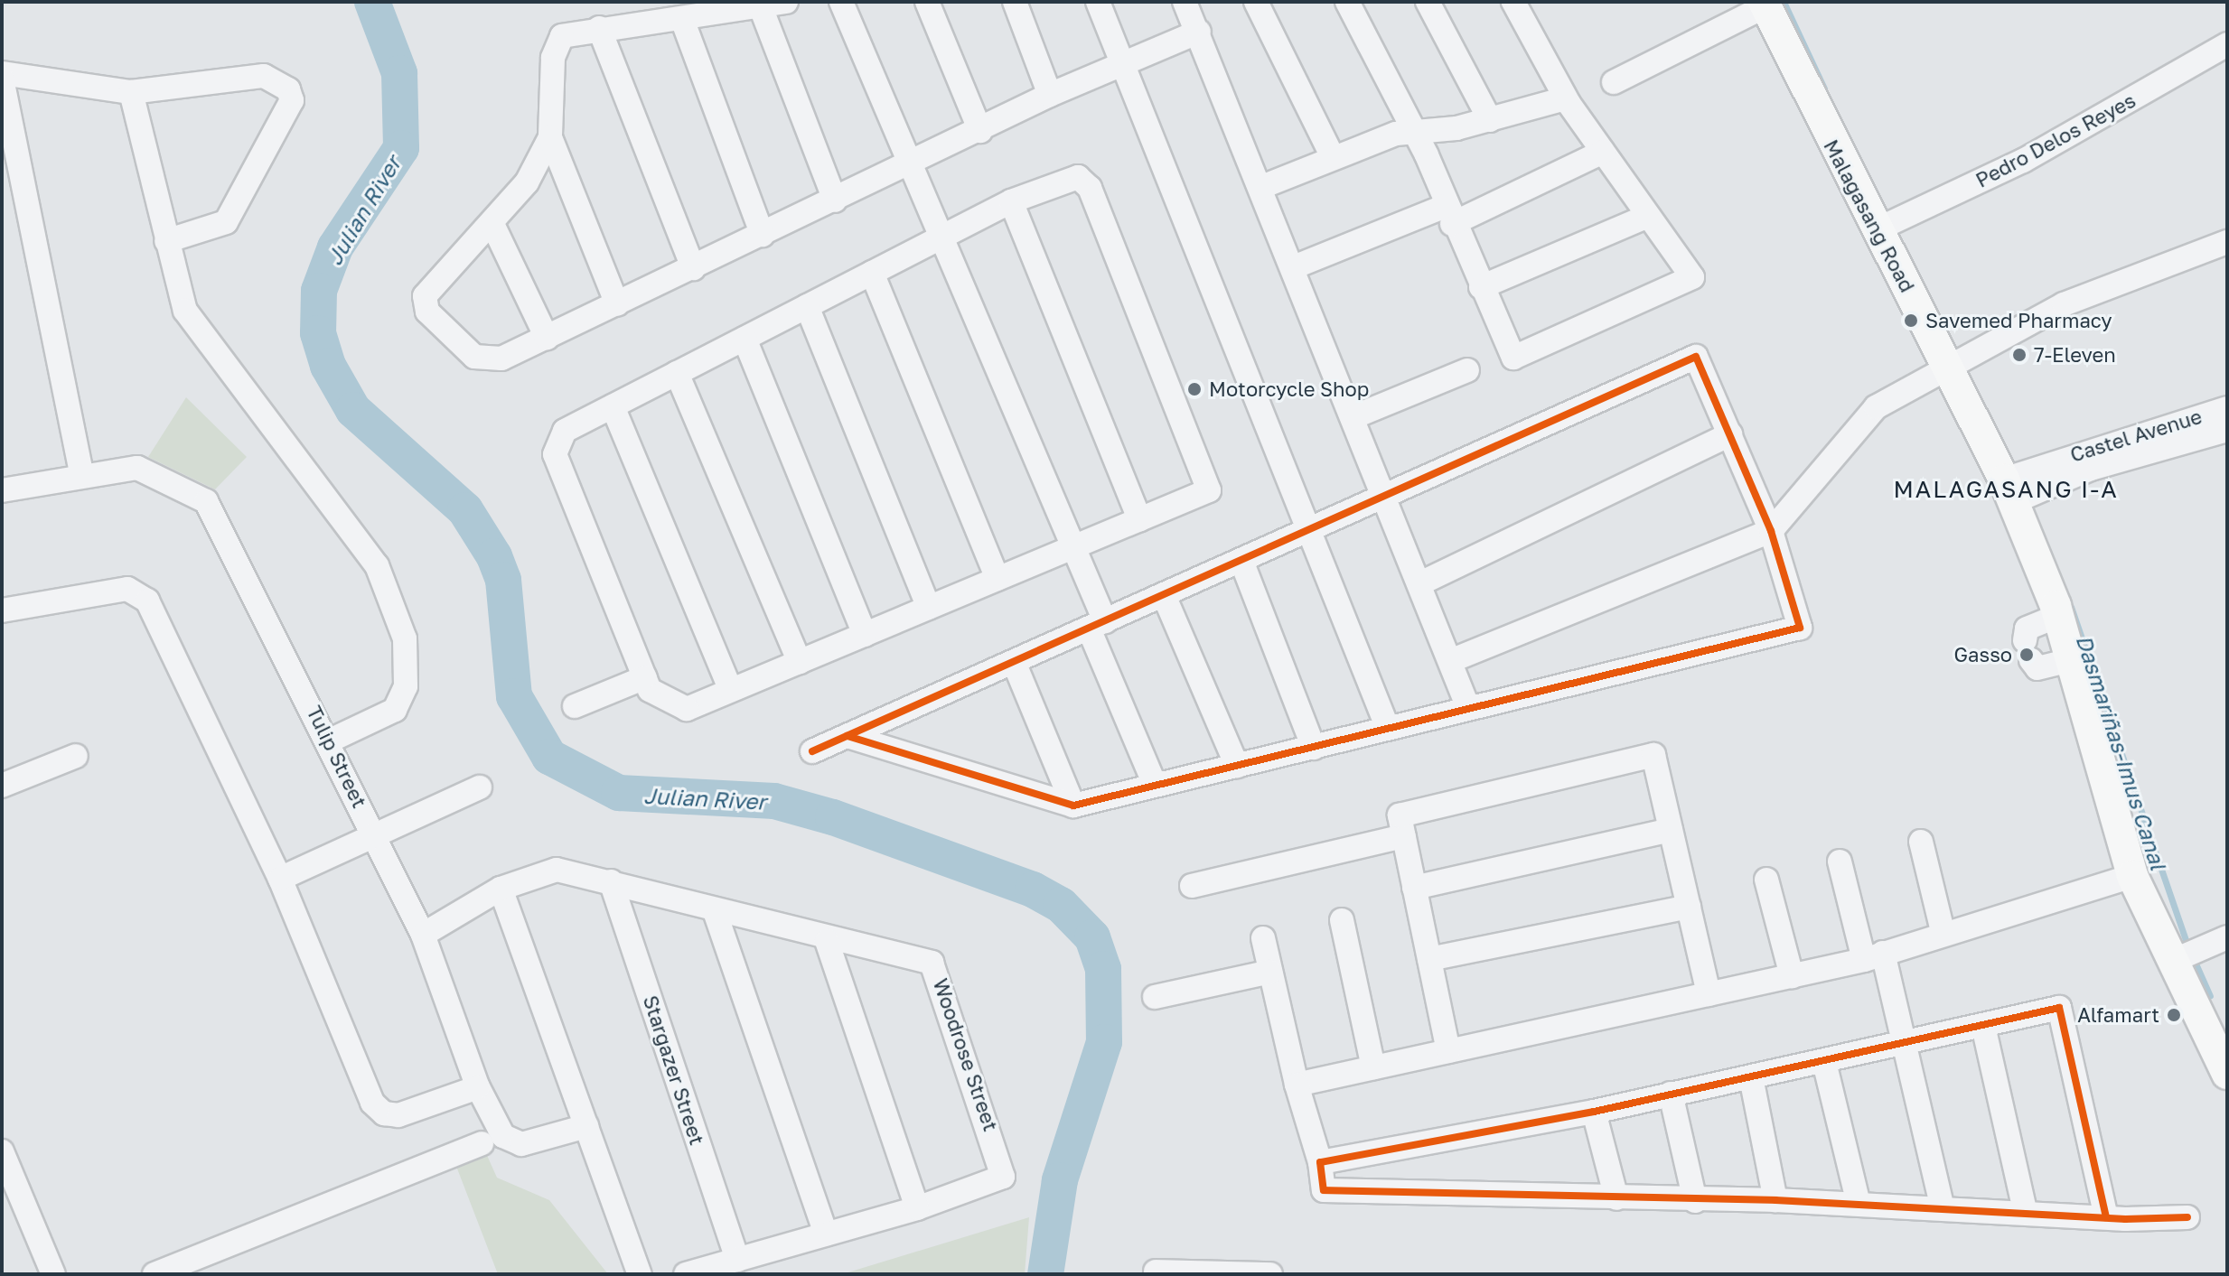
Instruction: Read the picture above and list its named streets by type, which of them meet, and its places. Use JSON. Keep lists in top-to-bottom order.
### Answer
{
  "streets": {
    "main road": ["Malagasang Road"],
    "street": [
      "Pedro Delos Reyes",
      "Castel Avenue",
      "Tulip Street",
      "Woodrose Street",
      "Stargazer Street"
    ]
  },
  "crossings": [
    ["Pedro Delos Reyes", "Malagasang Road"],
    ["Malagasang Road", "Castel Avenue"],
    ["Tulip Street", "Woodrose Street"],
    ["Woodrose Street", "Stargazer Street"]
  ],
  "districts": ["MALAGASANG I-A"],
  "water": ["Julian River", "Dasmariñas-Imus Canal"],
  "places": [
    "Savemed Pharmacy",
    "7-Eleven",
    "Motorcycle Shop",
    "Gasso",
    "Alfamart"
  ]
}
